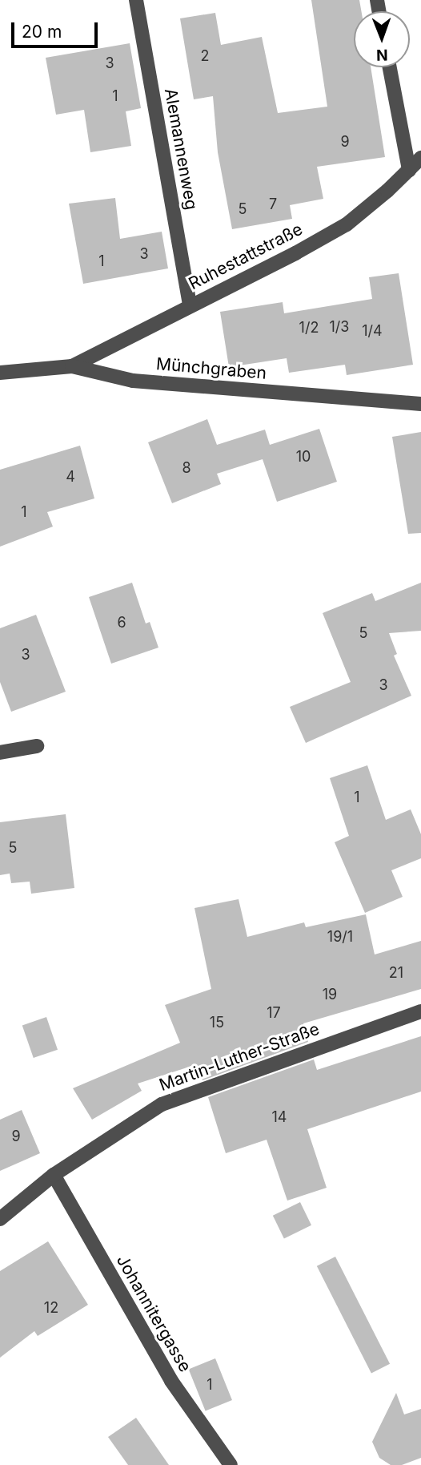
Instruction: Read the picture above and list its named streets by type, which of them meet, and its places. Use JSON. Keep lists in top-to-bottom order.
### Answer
{
  "streets": {
    "street": [
      "Alemannenweg",
      "Ruhestattstraße",
      "Münchgraben",
      "Martin-Luther-Straße",
      "Johannitergasse"
    ]
  },
  "crossings": [
    ["Alemannenweg", "Ruhestattstraße"],
    ["Ruhestattstraße", "Münchgraben"],
    ["Martin-Luther-Straße", "Johannitergasse"]
  ],
  "house_numbers": [
    "2",
    "3",
    "1",
    "9",
    "7",
    "5",
    "3",
    "1",
    "1/3",
    "1/2",
    "1/4",
    "10",
    "8",
    "4",
    "1",
    "6",
    "5",
    "3",
    "3",
    "1",
    "5",
    "19/1",
    "21",
    "19",
    "17",
    "15",
    "14",
    "9",
    "12",
    "1"
  ],
  "scale_bar": "20 m",
  "north": "bottom"
}
